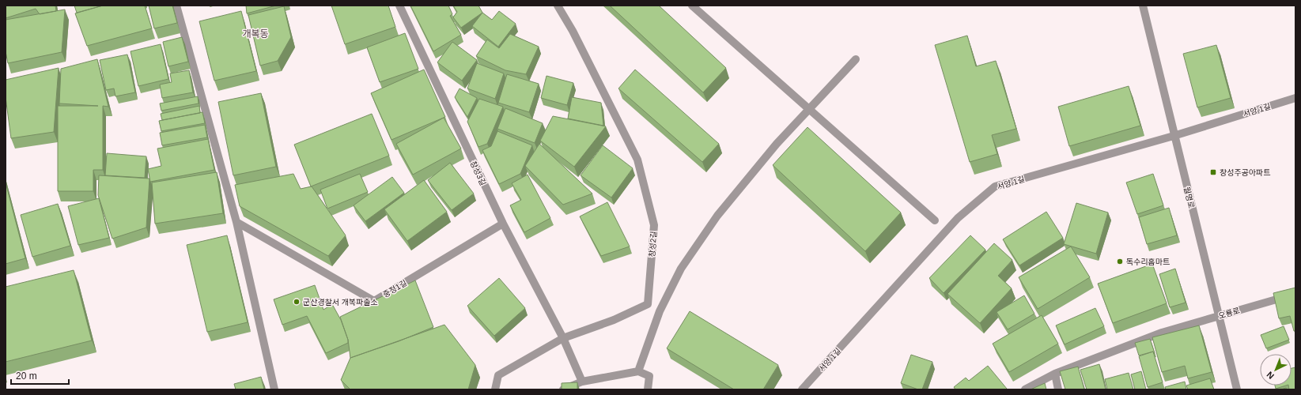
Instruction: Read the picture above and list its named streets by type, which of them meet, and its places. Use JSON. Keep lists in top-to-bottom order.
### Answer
{
  "streets": {
    "street": [
      "서양 1길",
      "창성3길",
      "월명로",
      "창성2길",
      "중정1길",
      "오룡로"
    ]
  },
  "crossings": [
    ["서양 1길", "월명로"],
    ["창성3길", "창성2길"],
    ["창성3길", "중정1길"],
    ["월명로", "오룡로"]
  ],
  "districts": ["개복동"],
  "places": {
    "transit": ["창성주공아파트"],
    "other": ["독수리홈마트", "군산경찰서 개복파출소"]
  },
  "scale_bar": "20 m",
  "north": "bottom left"
}
